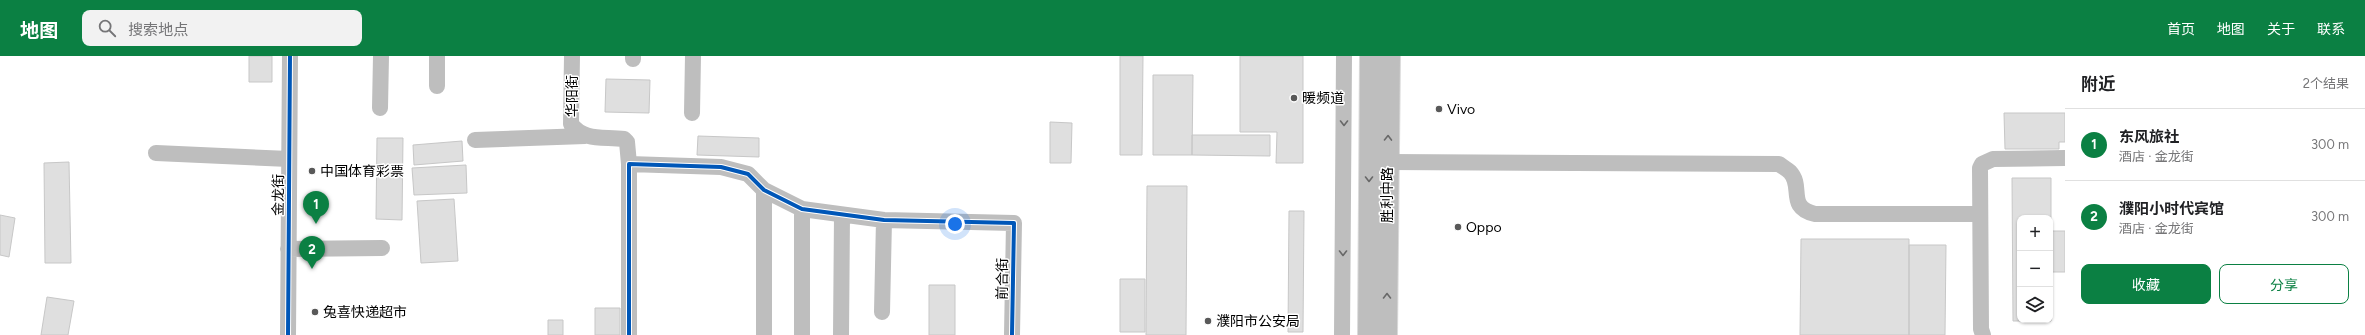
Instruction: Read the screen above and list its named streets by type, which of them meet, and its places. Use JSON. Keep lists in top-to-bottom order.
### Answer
{
  "streets": {
    "main road": ["胜利中路"],
    "street": ["华阳街", "金龙街", "前合街"]
  },
  "places": [
    "暖频道",
    "Vivo",
    "中国体育彩票",
    "Oppo",
    "兔喜快递超市",
    "濮阳市公安局"
  ],
  "page": {
    "header": "地图",
    "search": "搜索地点",
    "nav": [
      "首页",
      "地图",
      "关于",
      "联系"
    ],
    "heading": ["附近", "2个结果"],
    "list": [
      {
        "mark": "1",
        "name": "东风旅社",
        "note": "酒店 · 金龙街",
        "value": "300 m"
      },
      {
        "mark": "2",
        "name": "濮阳小时代宾馆",
        "note": "酒店 · 金龙街",
        "value": "300 m"
      }
    ],
    "pins": ["1", "2"],
    "map_buttons": ["+", "−"],
    "buttons": ["收藏", "分享"]
  }
}
